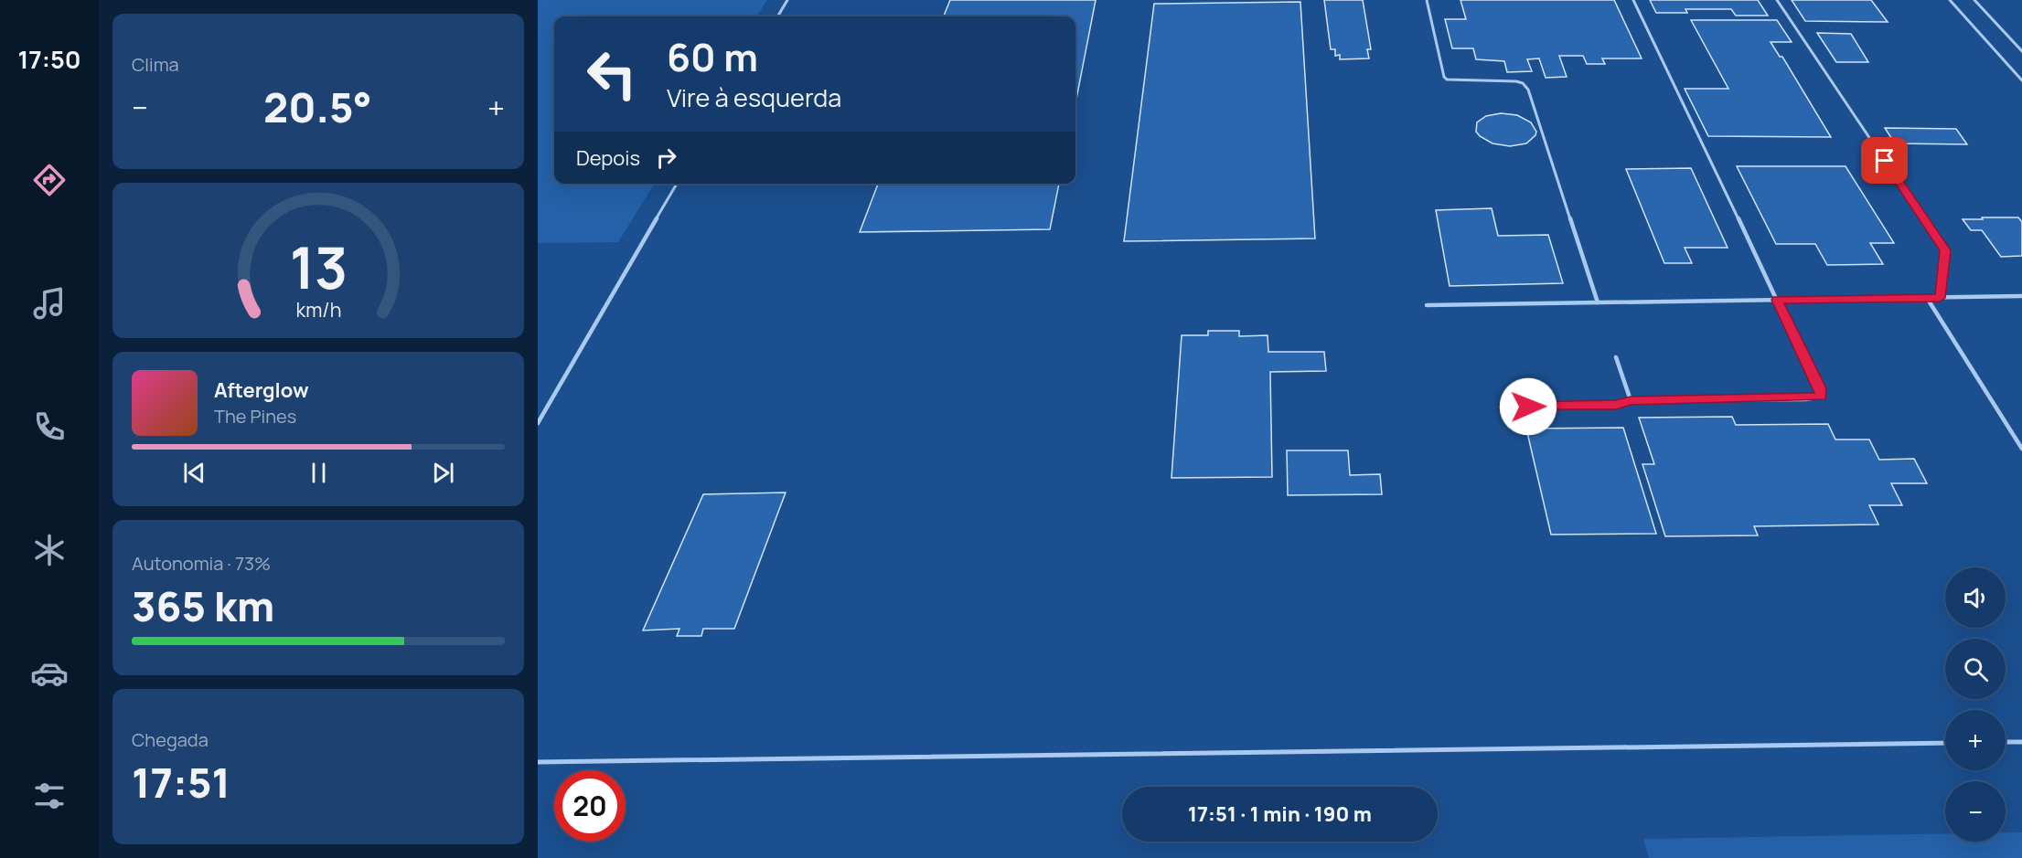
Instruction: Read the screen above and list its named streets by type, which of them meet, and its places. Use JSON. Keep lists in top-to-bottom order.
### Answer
{
  "page": {
    "tabs": "17:50",
    "tile": [
      "Clima",
      ["Autonomia · 73%", "365 km"],
      ["Chegada", "17:51"]
    ],
    "turn": ["60 m", "Vire à esquerda"],
    "heat": ["−", "20.5°", "+"],
    "then": "Depois",
    "song": ["Afterglow", "The Pines"],
    "map_buttons": ["+", "−"],
    "limit": "20",
    "trip": "17:51 · 1 min · 190 m",
    "gauge": ["13", "km/h"]
  }
}
